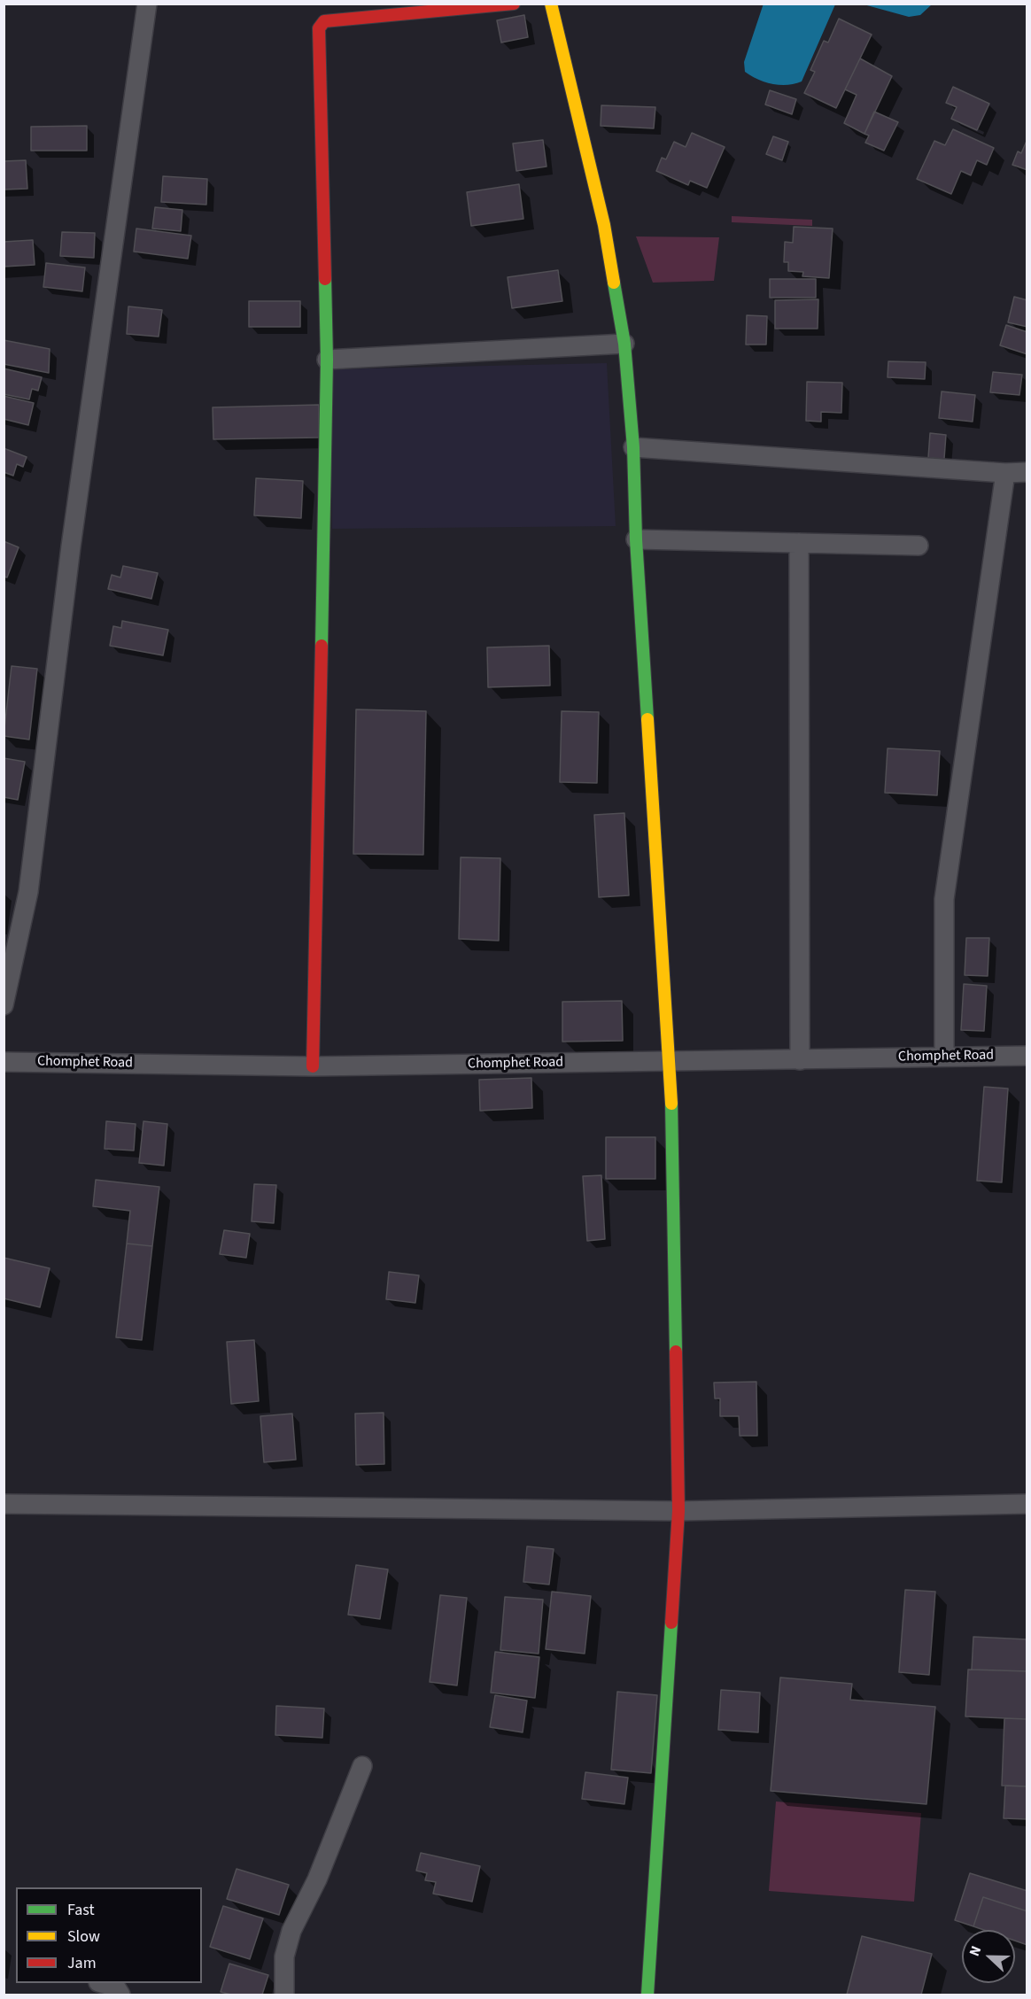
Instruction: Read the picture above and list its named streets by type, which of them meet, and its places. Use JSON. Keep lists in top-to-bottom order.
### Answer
{
  "streets": {
    "street": ["Chomphet Road"]
  },
  "legend": ["Fast", "Slow", "Jam"],
  "north": "left"
}
